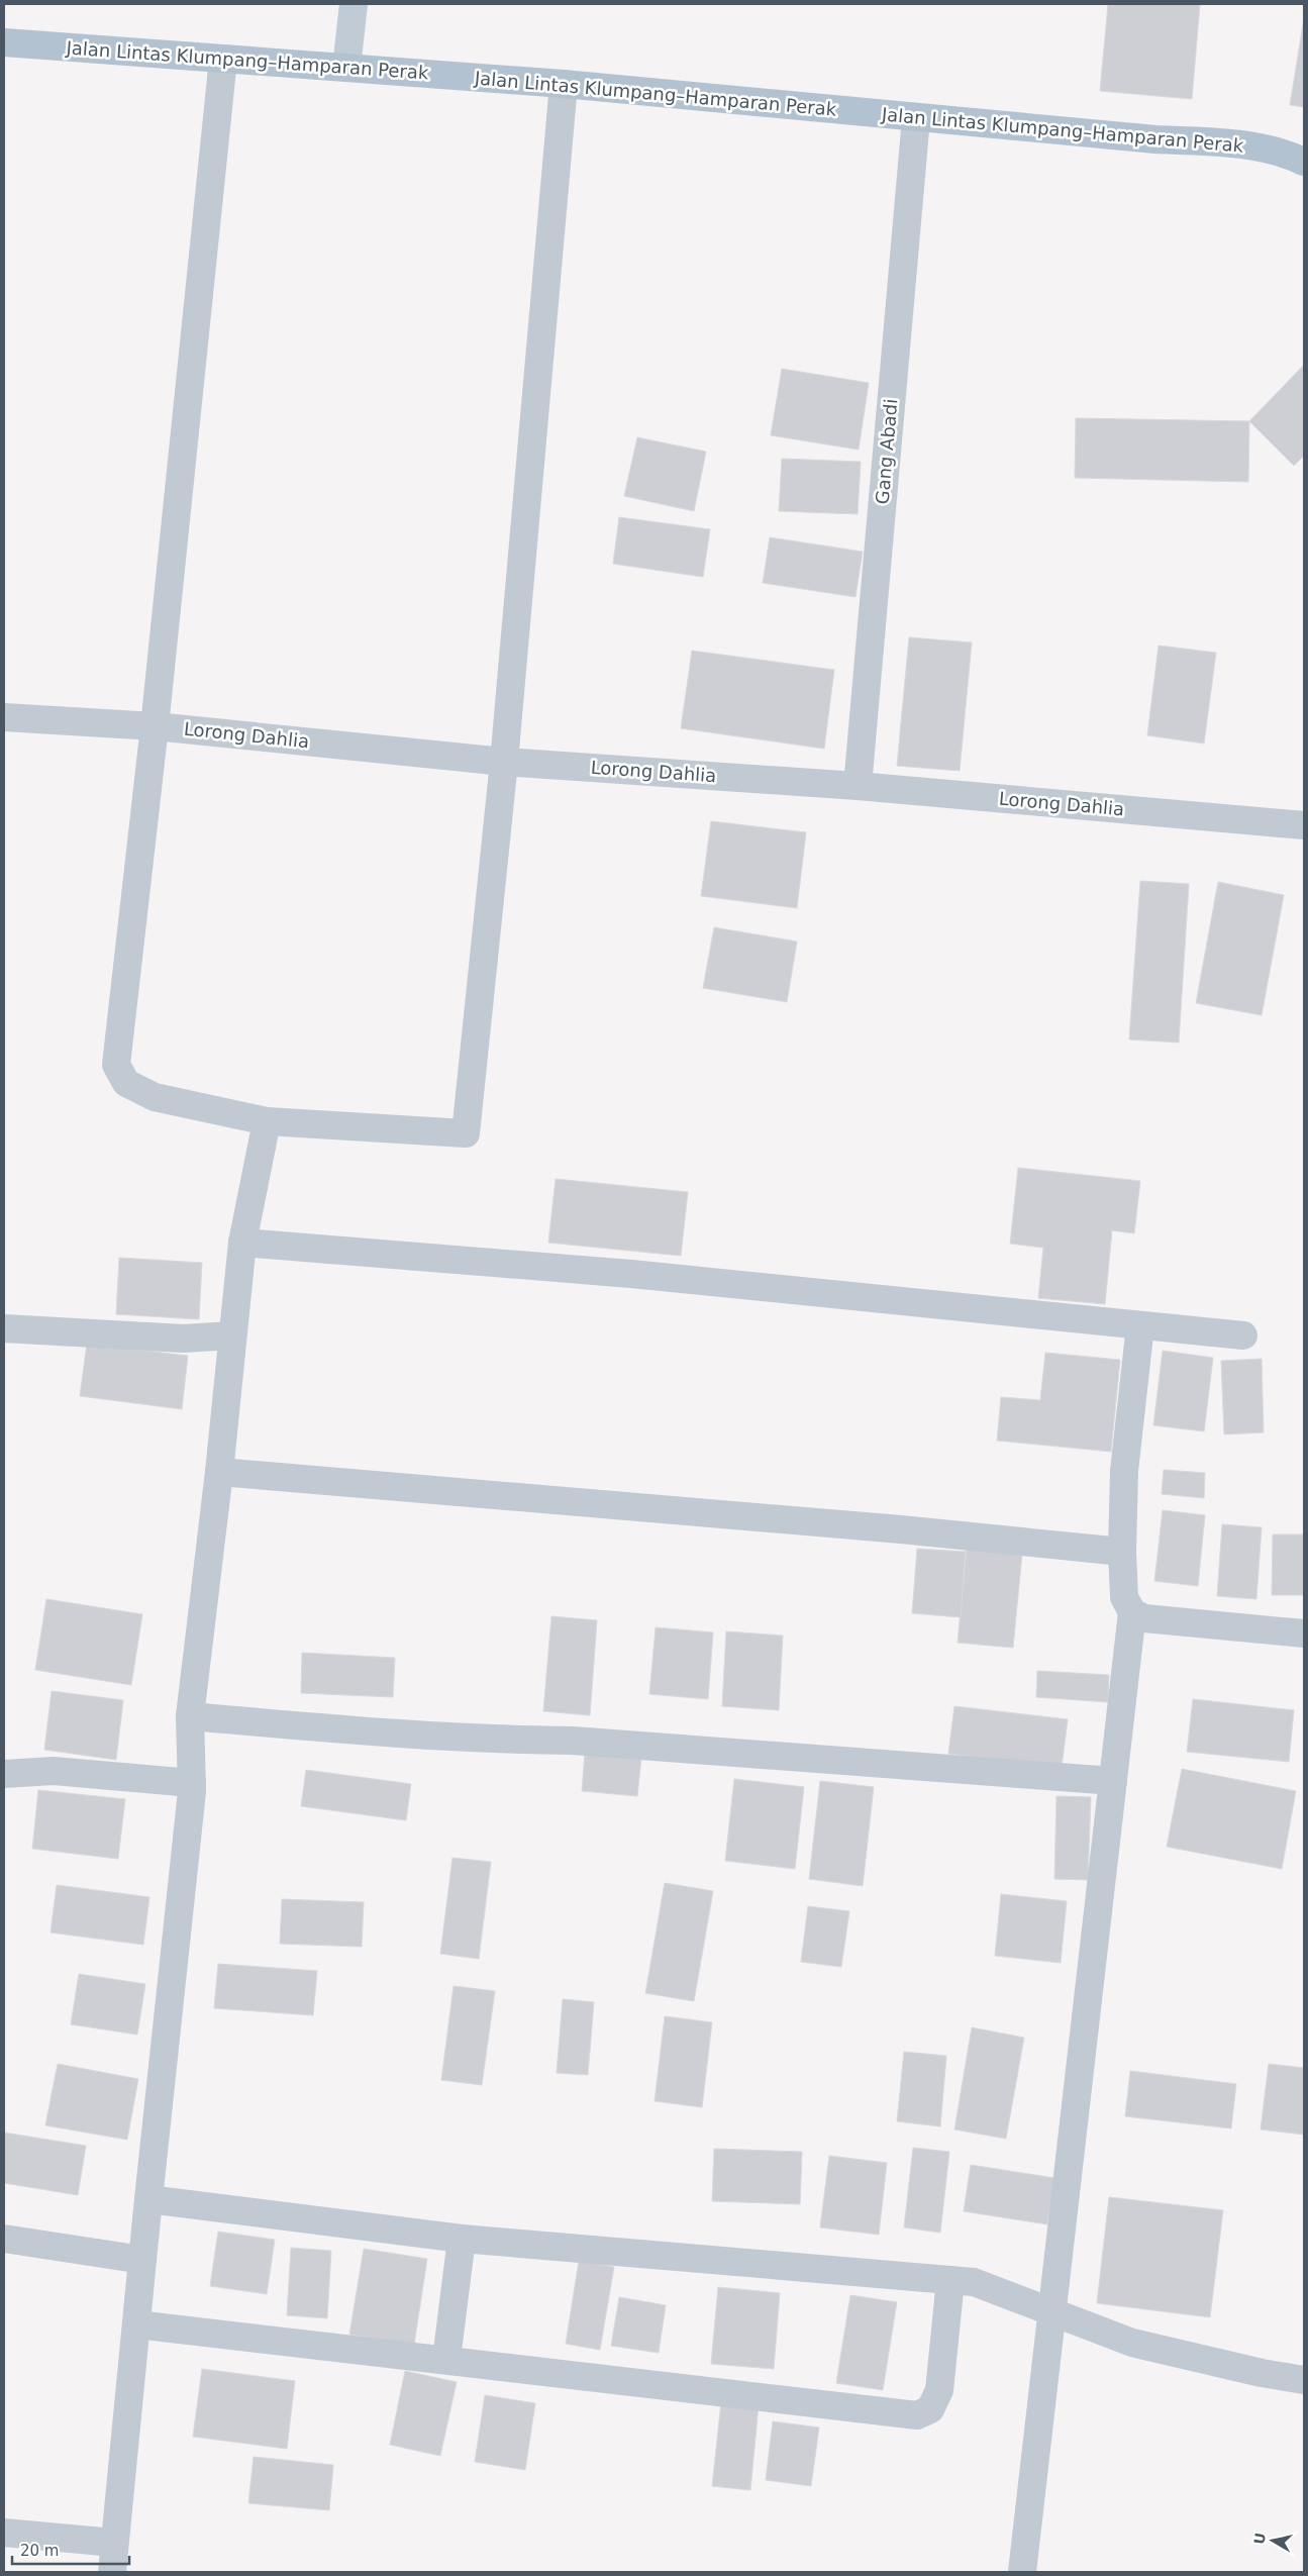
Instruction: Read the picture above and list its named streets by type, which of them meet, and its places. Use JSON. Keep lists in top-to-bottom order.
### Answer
{
  "streets": {
    "main road": ["Jalan Lintas Klumpang–Hamparan Perak"],
    "street": ["Gang Abadi", "Lorong Dahlia"]
  },
  "crossings": [
    ["Jalan Lintas Klumpang–Hamparan Perak", "Gang Abadi"],
    ["Gang Abadi", "Lorong Dahlia"]
  ],
  "scale_bar": "20 m",
  "north": "left"
}
